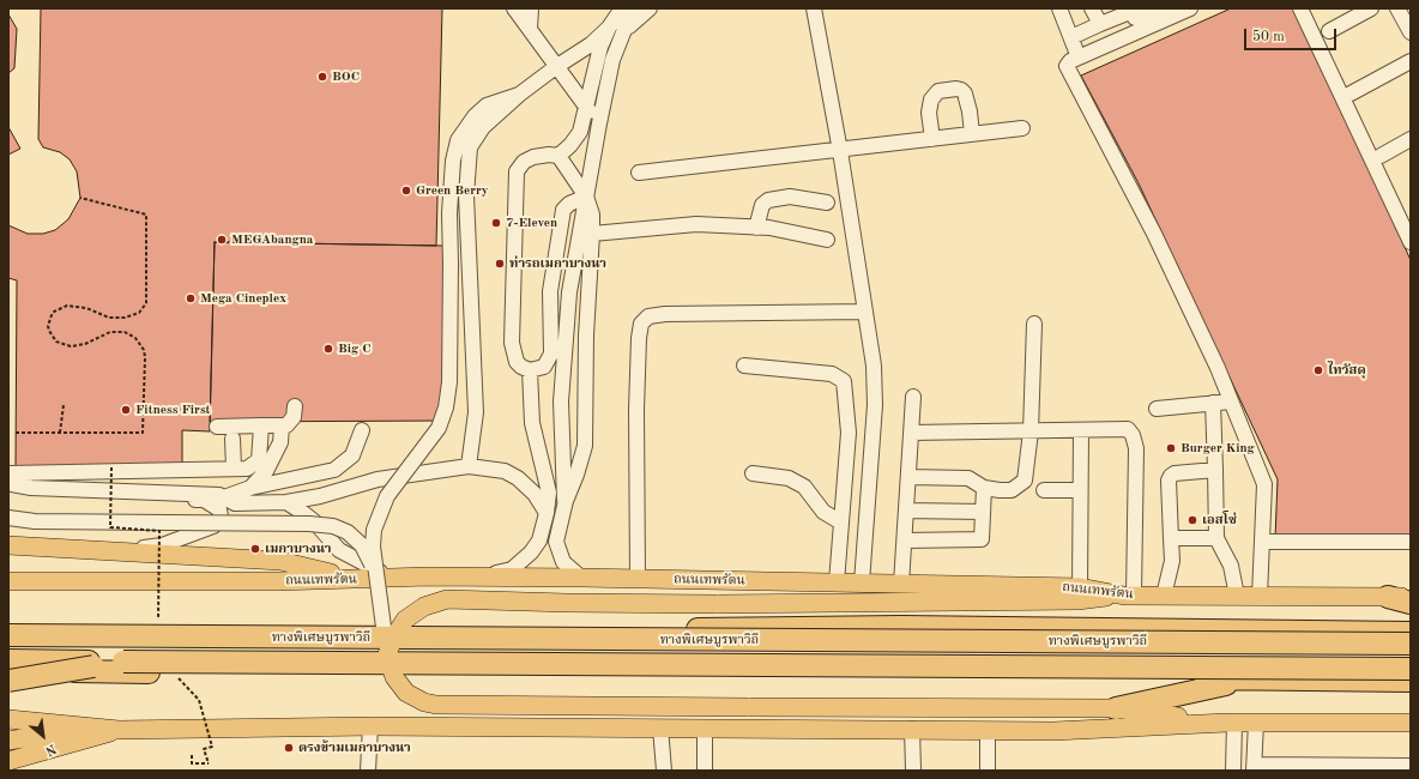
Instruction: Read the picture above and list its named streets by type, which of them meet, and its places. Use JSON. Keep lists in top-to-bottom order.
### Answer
{
  "streets": {
    "highway": ["ทางพิเศษบูรพาวิถี"],
    "main road": ["ถนนเทพรัตน"]
  },
  "places": [
    "BOC",
    "Green Berry",
    "7-Eleven",
    "MEGAbangna",
    "ท่ารถเมกาบางนา",
    "Mega Cineplex",
    "Big C",
    "ไทวัสดุ",
    "Fitness First",
    "Burger King",
    "เอสโซ่",
    "เมกาบางนา",
    "ตรงข้ามเมกาบางนา"
  ],
  "scale_bar": "50 m",
  "north": "bottom right"
}
